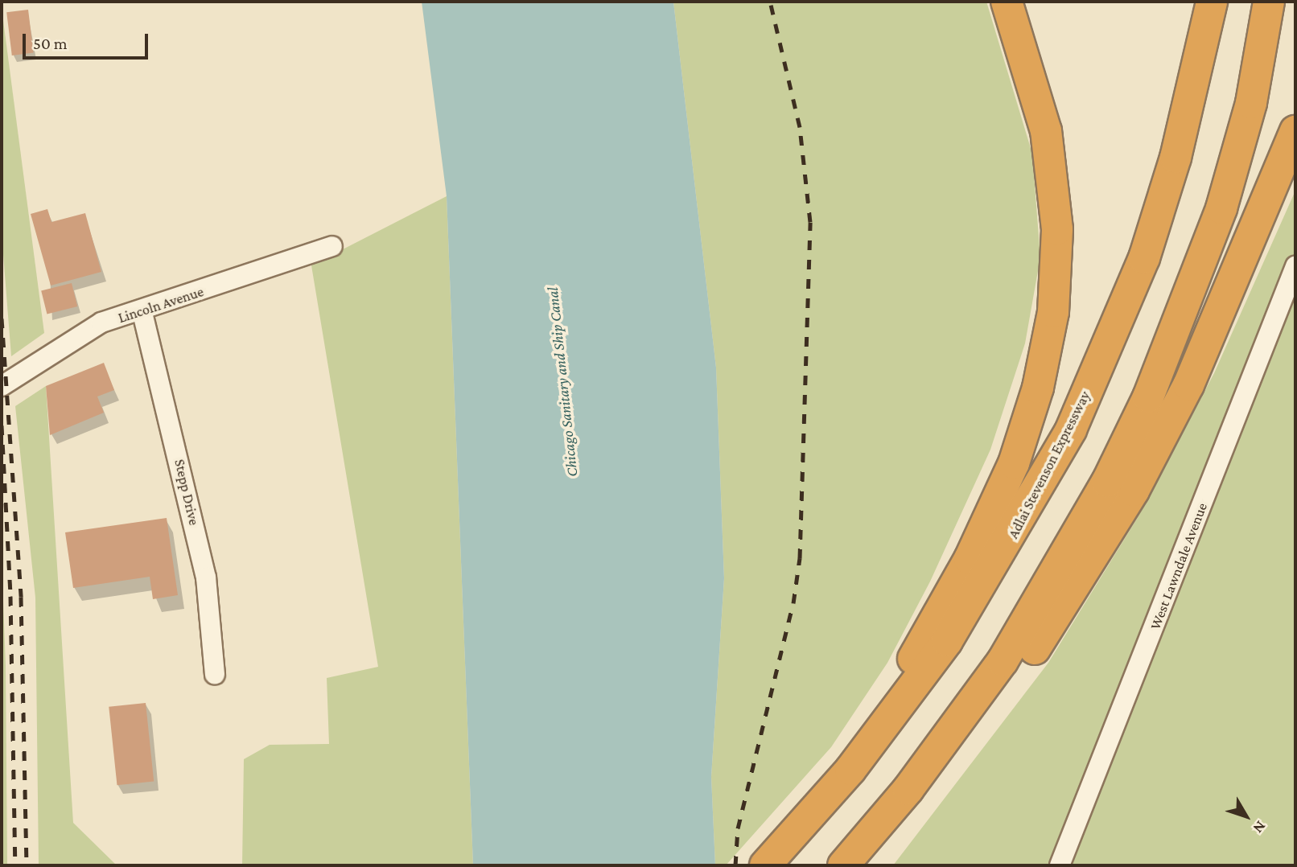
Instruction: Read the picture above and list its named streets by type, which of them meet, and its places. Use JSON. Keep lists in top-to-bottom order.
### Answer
{
  "streets": {
    "highway": ["Adlai Stevenson Expressway"],
    "street": ["Lincoln Avenue", "Stepp Drive", "West Lawndale Avenue"]
  },
  "crossings": [
    ["Lincoln Avenue", "Stepp Drive"]
  ],
  "water": ["Chicago Sanitary and Ship Canal"],
  "scale_bar": "50 m",
  "north": "bottom right"
}
